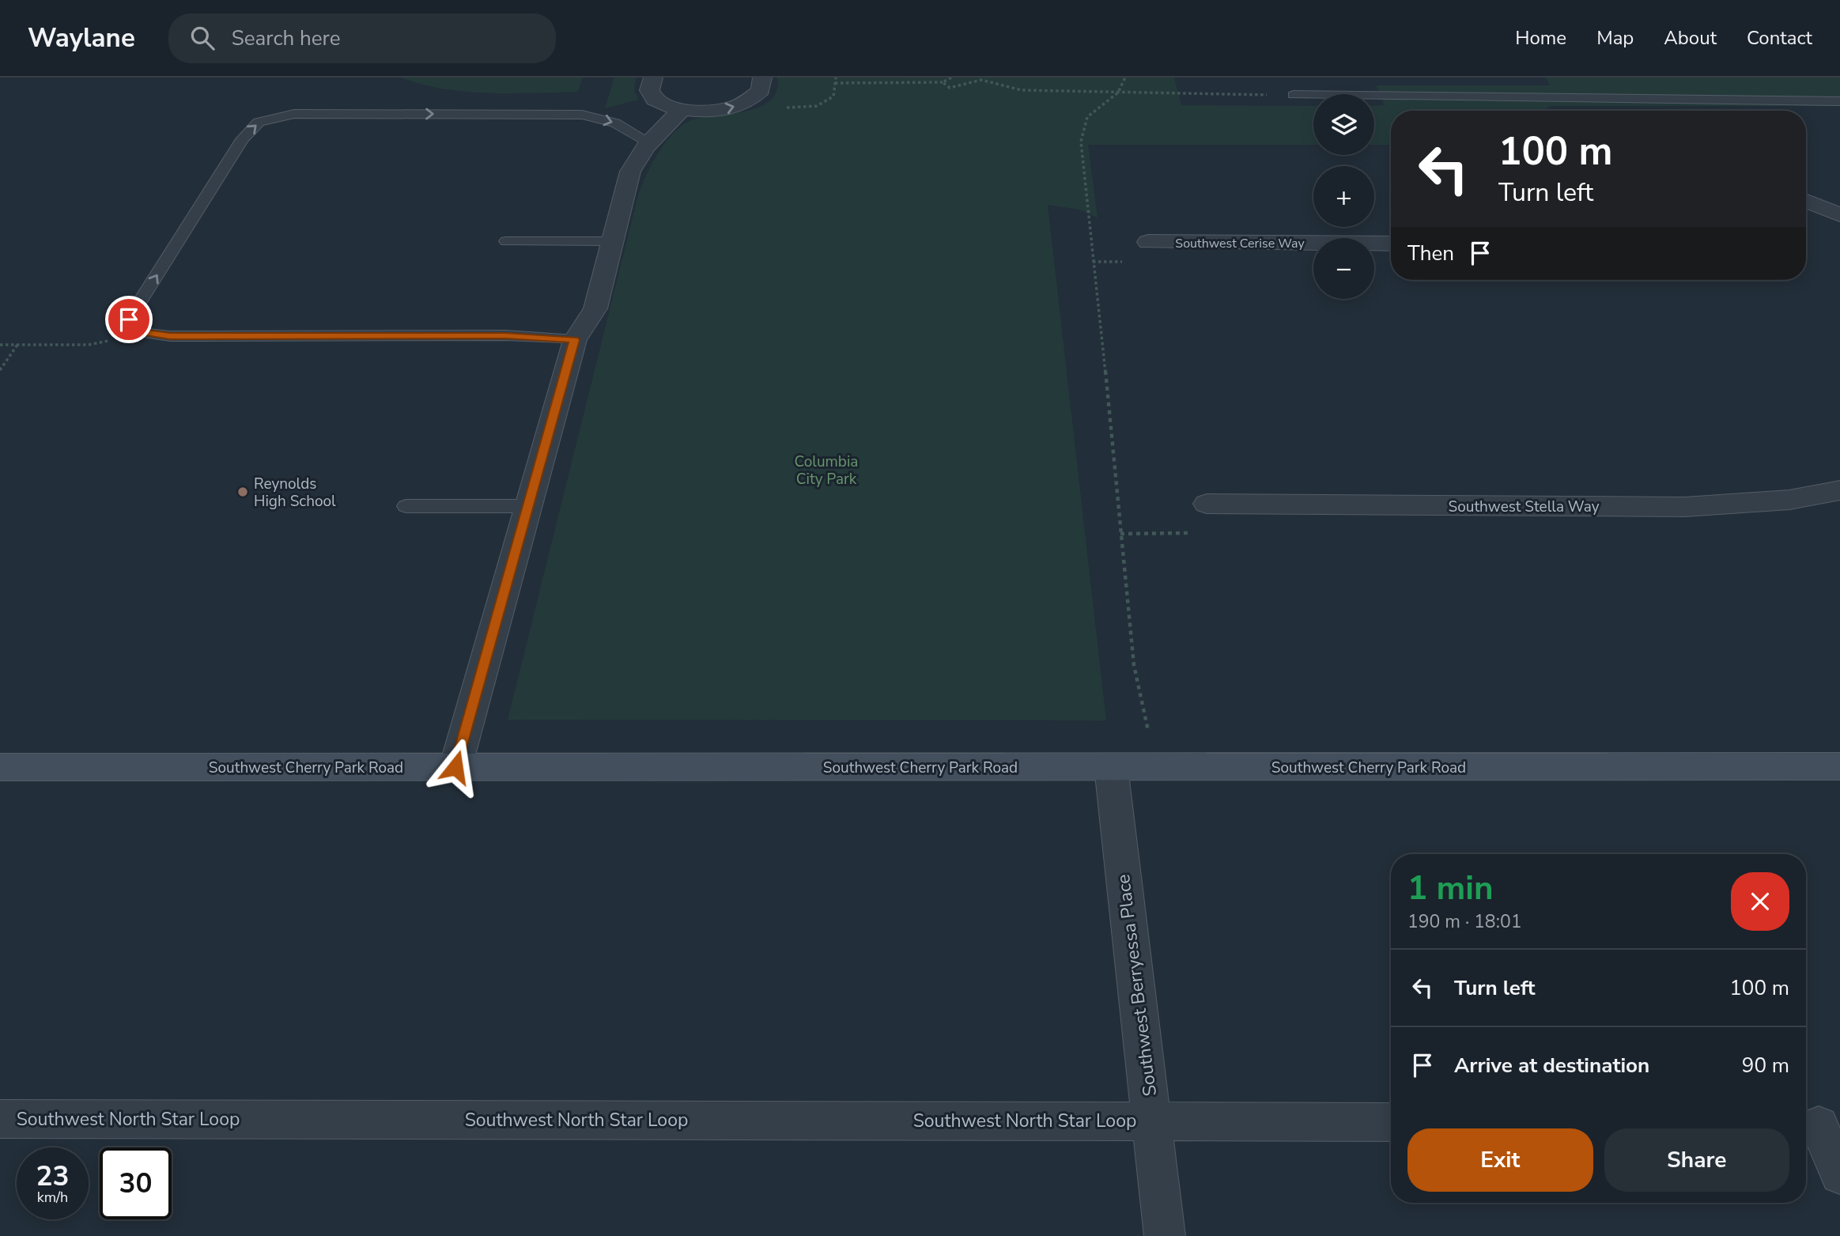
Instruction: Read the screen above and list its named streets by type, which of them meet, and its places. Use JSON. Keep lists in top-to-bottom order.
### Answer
{
  "streets": {
    "main road": ["Southwest Cherry Park Road"],
    "street": [
      "Southwest Cerise Way",
      "Southwest Stella Way",
      "Southwest Berryessa Place",
      "Southwest North Star Loop"
    ]
  },
  "crossings": [
    ["Southwest Cherry Park Road", "Southwest Berryessa Place"],
    ["Southwest Berryessa Place", "Southwest North Star Loop"]
  ],
  "parks": ["Columbia City Park"],
  "places": ["Reynolds High School"],
  "page": {
    "header": "Waylane",
    "search": "Search here",
    "nav": [
      "Home",
      "Map",
      "About",
      "Contact"
    ],
    "map_buttons": ["+", "−"],
    "turn": ["100 m", "Turn left"],
    "then": "Then",
    "heading": ["1 min", "190 m · 18:01"],
    "list": [
      {
        "name": "Turn left",
        "value": "100 m"
      },
      {
        "name": "Arrive at destination",
        "value": "90 m"
      }
    ],
    "buttons": ["Exit", "Share"],
    "speed": "23 km/h",
    "limit": "30"
  }
}
